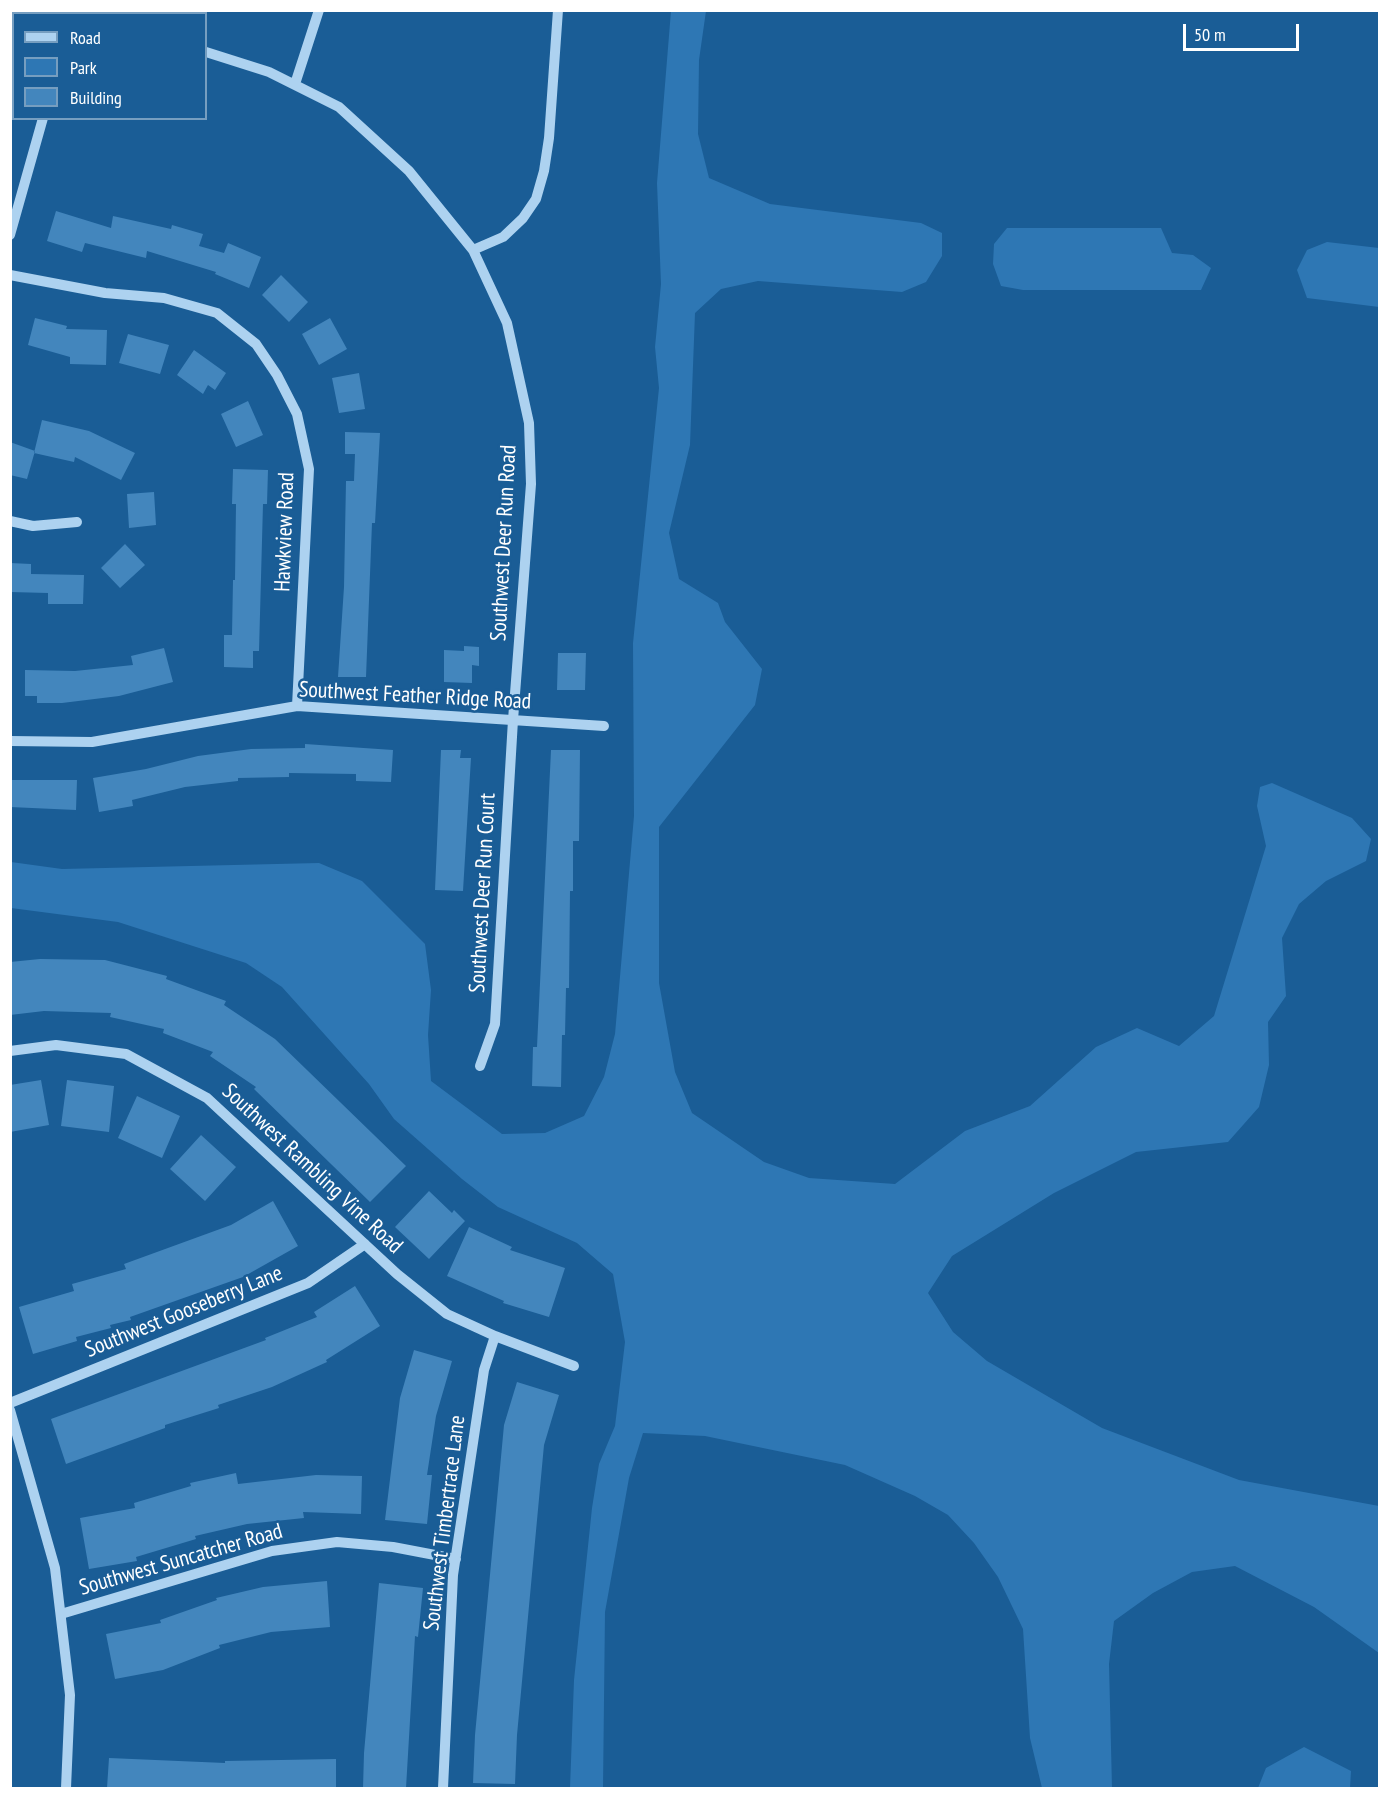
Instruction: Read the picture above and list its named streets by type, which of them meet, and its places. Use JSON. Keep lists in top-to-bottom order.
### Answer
{
  "streets": {
    "street": [
      "Hawkview Road",
      "Southwest Deer Run Road",
      "Southwest Feather Ridge Road",
      "Southwest Deer Run Court",
      "Southwest Rambling Vine Road",
      "Southwest Gooseberry Lane",
      "Southwest Timbertrace Lane",
      "Southwest Suncatcher Road"
    ]
  },
  "crossings": [
    ["Hawkview Road", "Southwest Feather Ridge Road"],
    ["Southwest Deer Run Road", "Southwest Feather Ridge Road"],
    ["Southwest Deer Run Road", "Southwest Deer Run Court"],
    ["Southwest Feather Ridge Road", "Southwest Deer Run Court"],
    ["Southwest Rambling Vine Road", "Southwest Gooseberry Lane"],
    ["Southwest Rambling Vine Road", "Southwest Timbertrace Lane"],
    ["Southwest Timbertrace Lane", "Southwest Suncatcher Road"]
  ],
  "legend": ["Road", "Park", "Building"],
  "scale_bar": "50 m"
}
